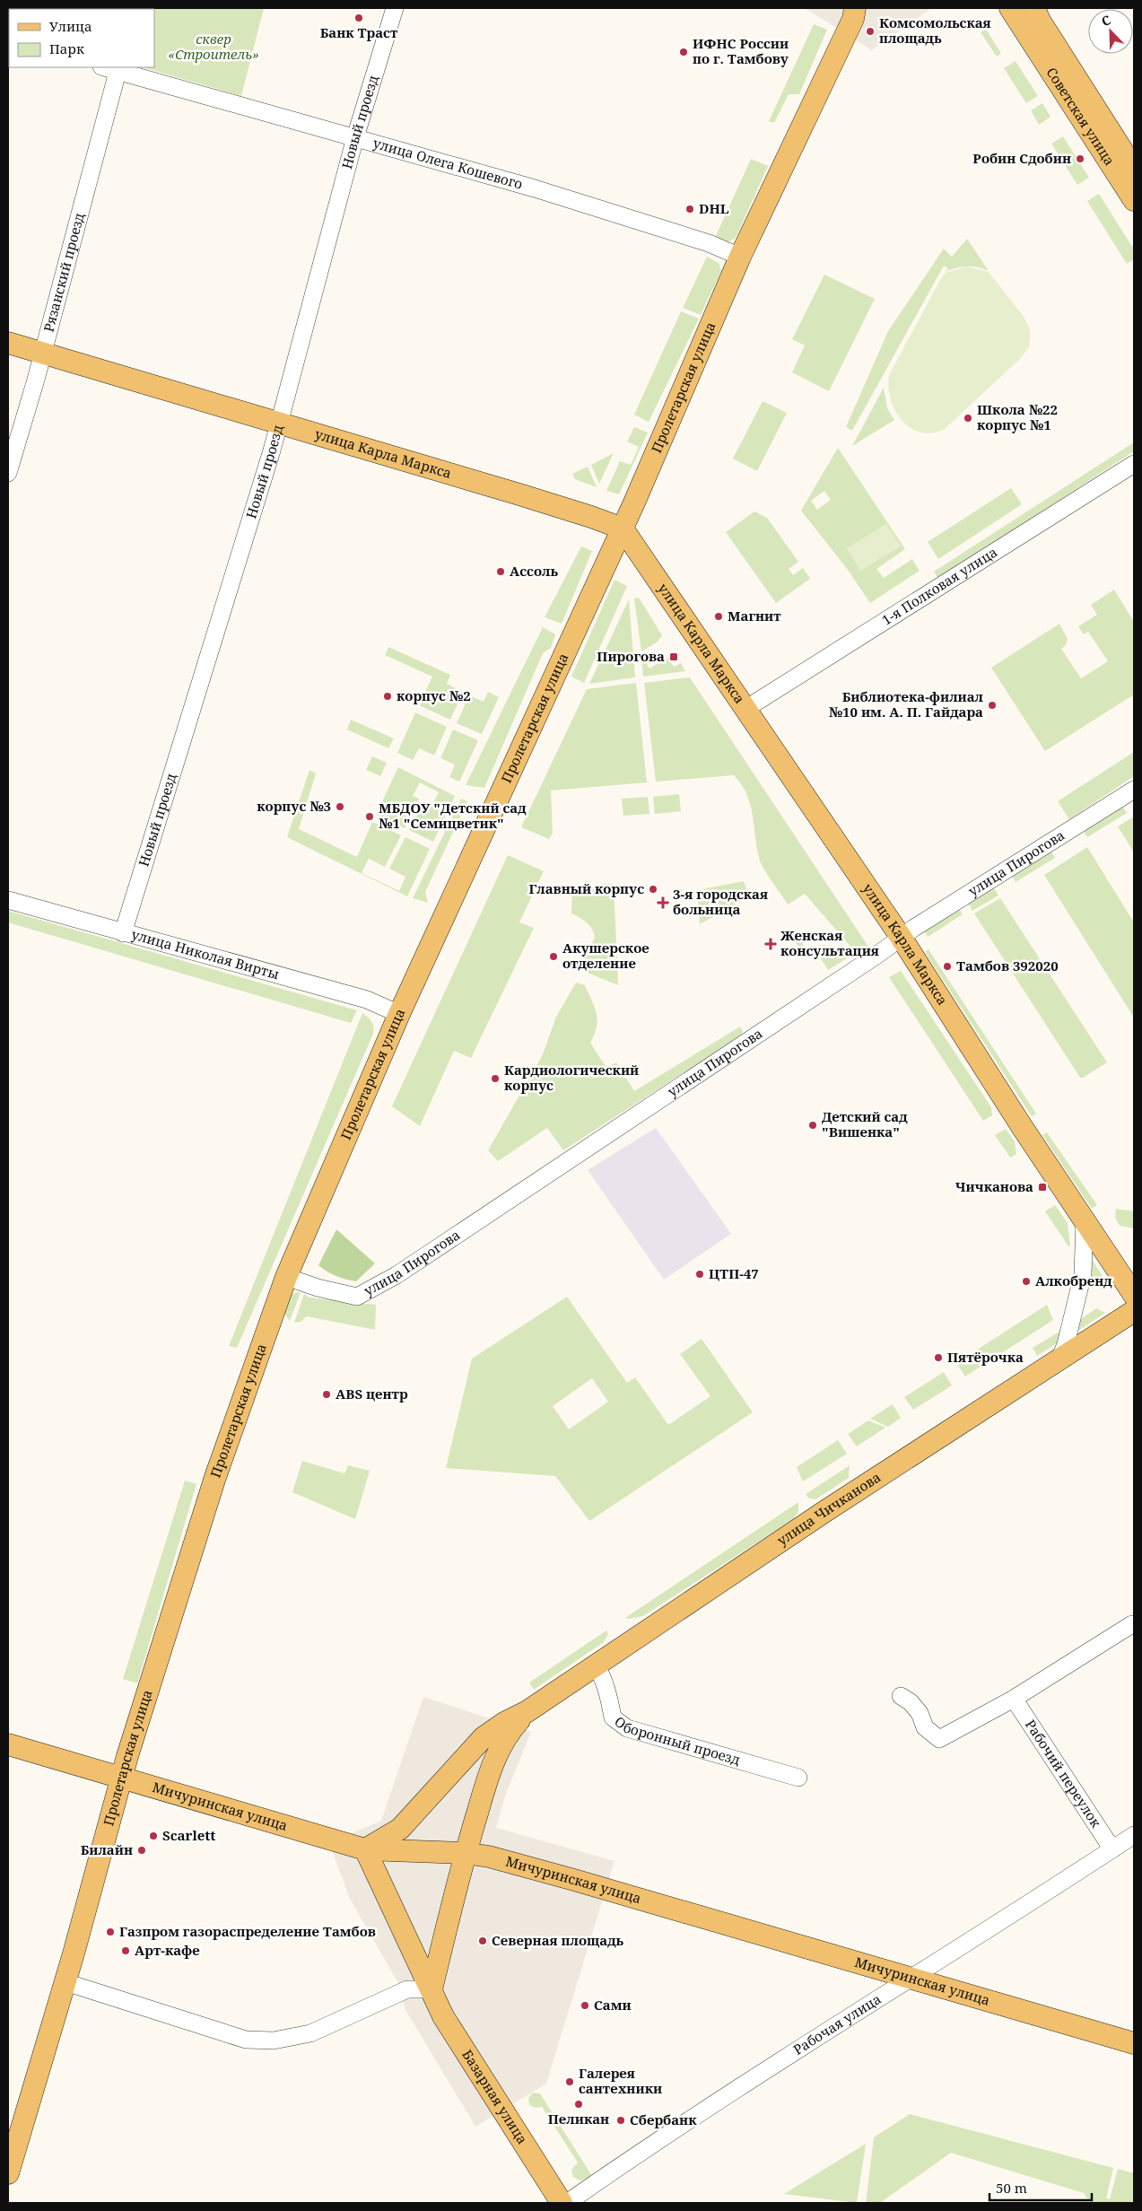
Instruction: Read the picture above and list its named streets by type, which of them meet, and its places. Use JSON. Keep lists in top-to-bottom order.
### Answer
{
  "streets": {
    "main road": [
      "Советская улица",
      "Пролетарская улица",
      "улица Карла Маркса",
      "улица Чичканова",
      "Мичуринская улица",
      "Базарная улица"
    ],
    "street": [
      "Новый проезд",
      "улица Олега Кошевого",
      "Рязанский проезд",
      "1-я Полковая улица",
      "улица Пирогова",
      "улица Николая Вирты",
      "Оборонный проезд",
      "Рабочий переулок",
      "Рабочая улица"
    ]
  },
  "crossings": [
    ["Новый проезд", "улица Олега Кошевого"],
    ["Новый проезд", "улица Карла Маркса"],
    ["Новый проезд", "улица Николая Вирты"],
    ["улица Олега Кошевого", "Рязанский проезд"],
    ["улица Олега Кошевого", "Пролетарская улица"],
    ["Рязанский проезд", "улица Карла Маркса"],
    ["Пролетарская улица", "улица Карла Маркса"],
    ["Пролетарская улица", "улица Пирогова"],
    ["Пролетарская улица", "улица Николая Вирты"],
    ["Пролетарская улица", "Мичуринская улица"],
    ["улица Карла Маркса", "1-я Полковая улица"],
    ["улица Карла Маркса", "улица Пирогова"],
    ["улица Чичканова", "Оборонный проезд"],
    ["Рабочий переулок", "Рабочая улица"],
    ["Мичуринская улица", "Рабочая улица"],
    ["Мичуринская улица", "Базарная улица"]
  ],
  "parks": ["сквер «Строитель»"],
  "places": {
    "other": [
      "Банк Траст",
      "Комсомольская площадь",
      "ИФНС России по г. Тамбову",
      "Робин Сдобин",
      "DHL",
      "Школа №22 корпус №1",
      "Ассоль",
      "Магнит",
      "корпус №2",
      "Библиотека-филиал №10 им. А. П. Гайдара",
      "корпус №3",
      "МБДОУ \"Детский сад №1 \"Семицветик\"",
      "Главный корпус",
      "Акушерское отделение",
      "Тамбов 392020",
      "Кардиологический корпус",
      "Детский сад \"Вишенка\"",
      "ЦТП-47",
      "Алкобренд",
      "Пятёрочка",
      "ABS центр",
      "Scarlett",
      "Билайн",
      "Газпром газораспределение Тамбов",
      "Северная площадь",
      "Арт-кафе",
      "Сами",
      "Галерея сантехники",
      "Пеликан",
      "Сбербанк"
    ],
    "transit": ["Пирогова", "Чичканова"],
    "health": ["3-я городская больница", "Женская консультация"]
  },
  "legend": ["Улица", "Парк"],
  "scale_bar": "50 m",
  "north": "top left"
}
